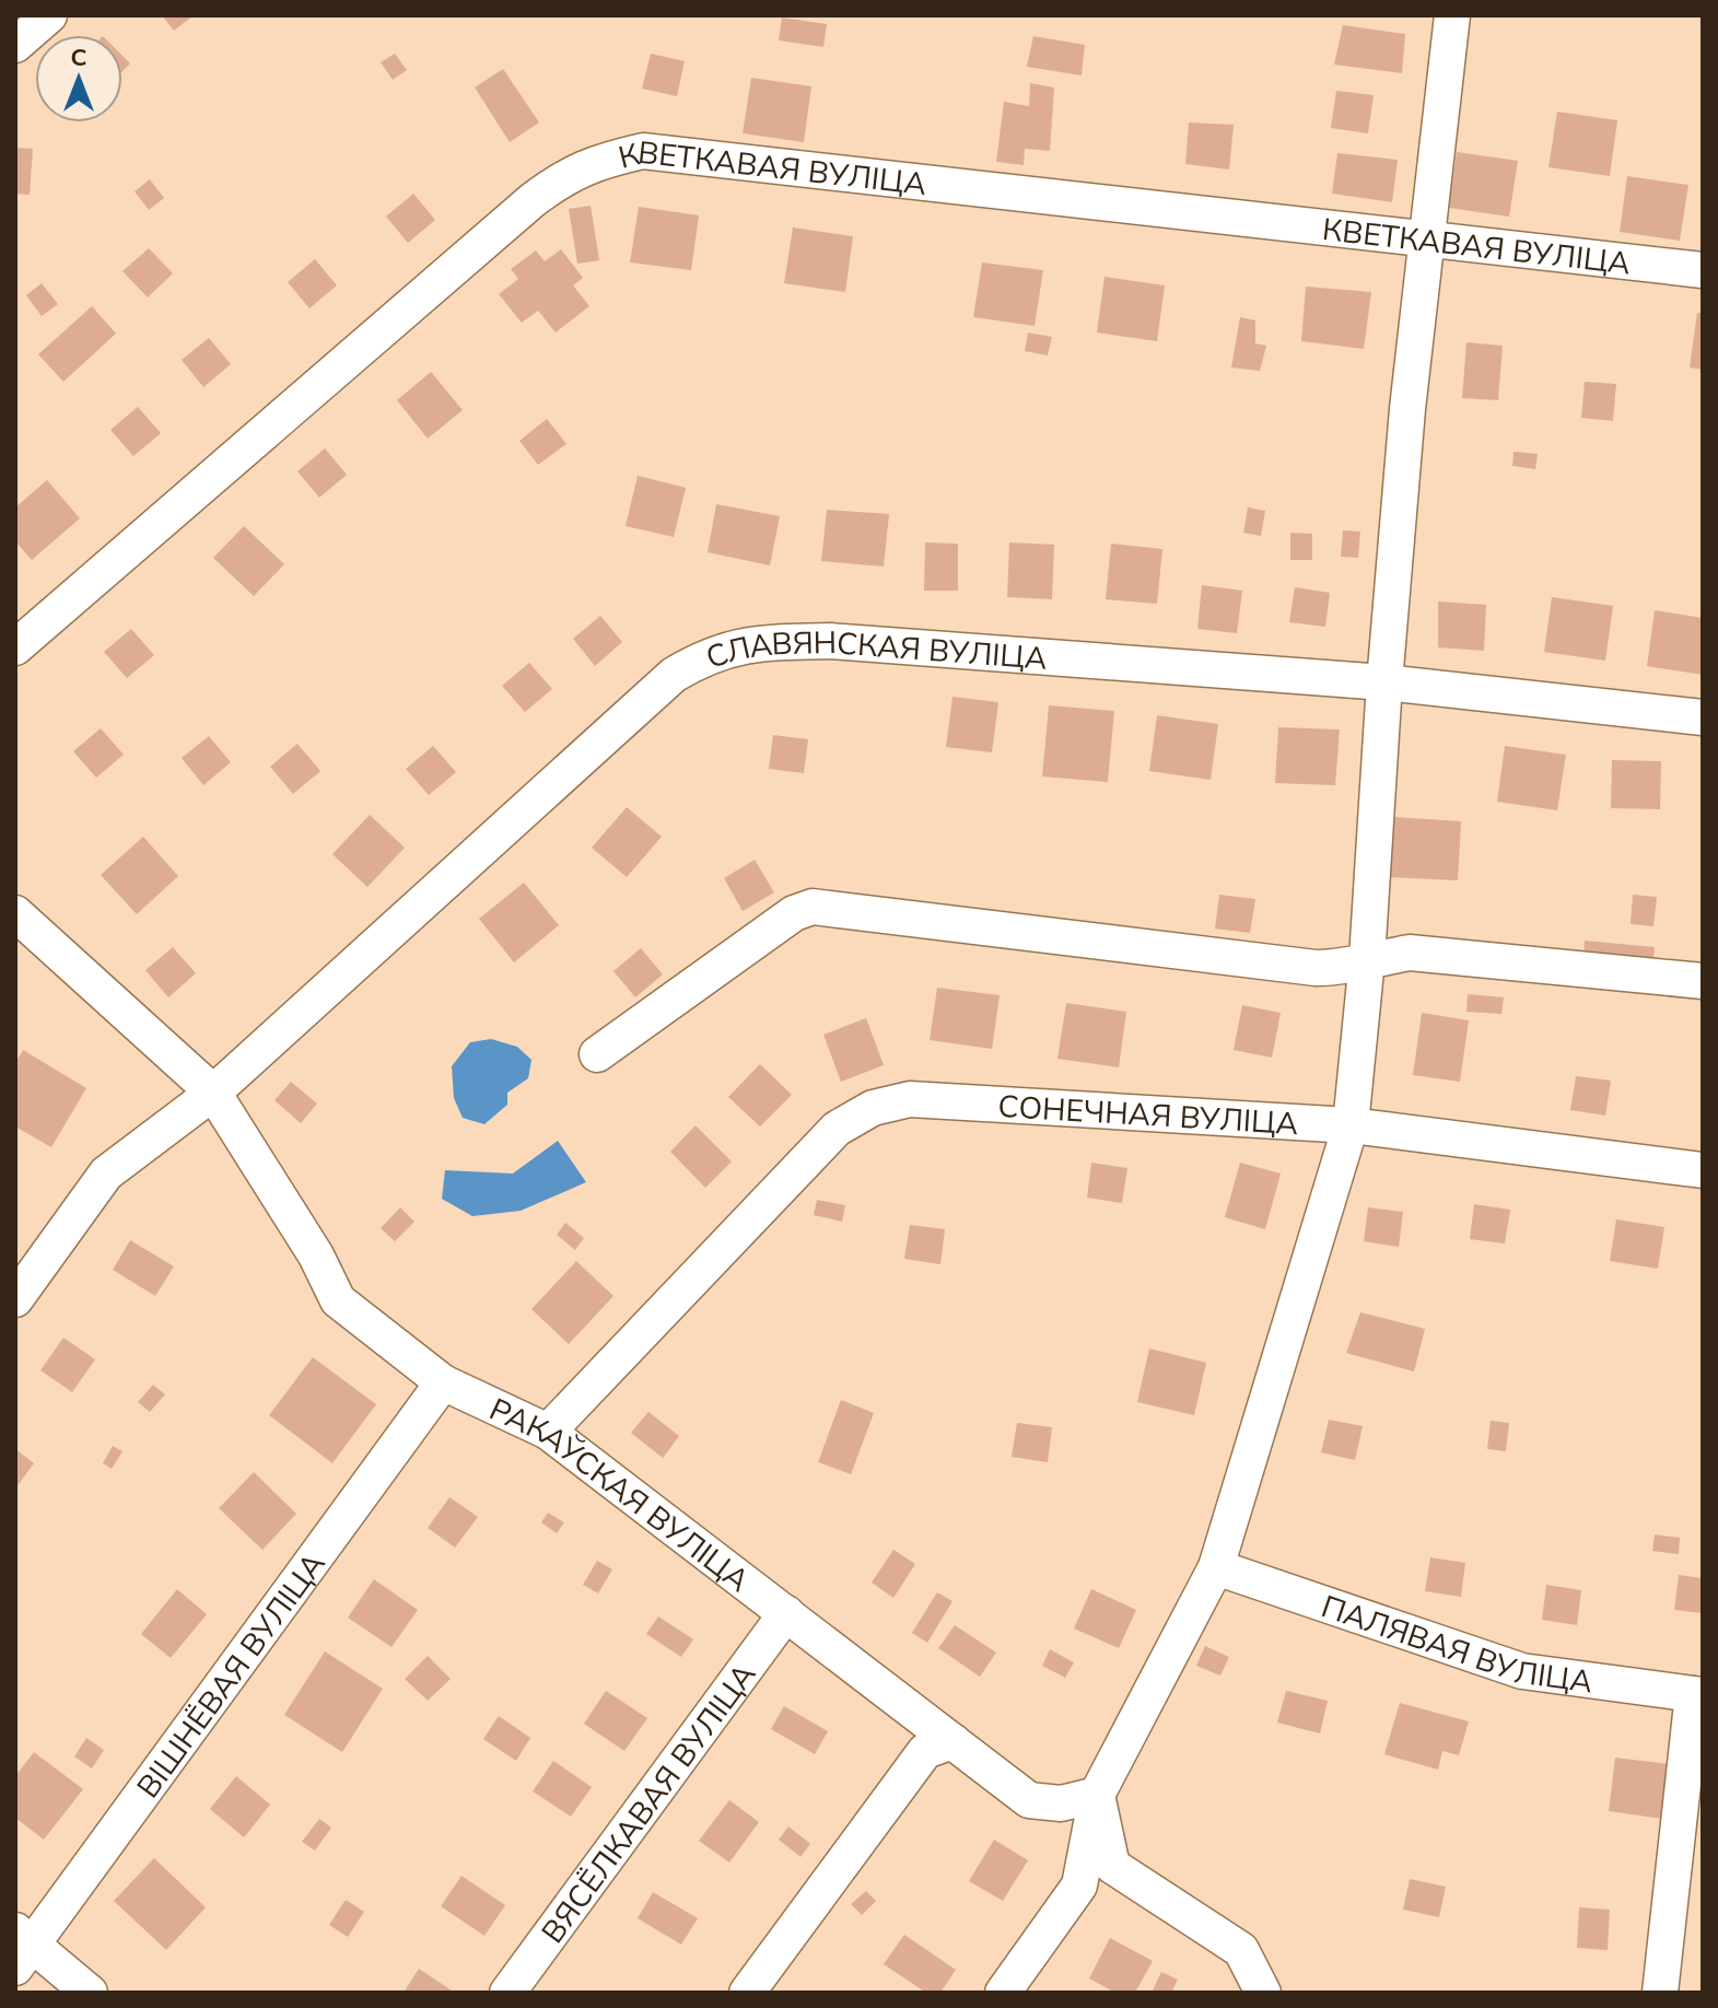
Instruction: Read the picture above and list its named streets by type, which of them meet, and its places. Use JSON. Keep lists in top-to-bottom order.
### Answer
{
  "streets": {
    "street": [
      "КВЕТКАВАЯ ВУЛІЦА",
      "СЛАВЯНСКАЯ ВУЛІЦА",
      "СОНЕЧНАЯ ВУЛІЦА",
      "РАКАЎСКАЯ ВУЛІЦА",
      "ПАЛЯВАЯ ВУЛІЦА",
      "ВІШНЁВАЯ ВУЛІЦА",
      "ВЯСЁЛКАВАЯ ВУЛІЦА"
    ]
  },
  "crossings": [
    ["СЛАВЯНСКАЯ ВУЛІЦА", "РАКАЎСКАЯ ВУЛІЦА"],
    ["СОНЕЧНАЯ ВУЛІЦА", "РАКАЎСКАЯ ВУЛІЦА"],
    ["РАКАЎСКАЯ ВУЛІЦА", "ВІШНЁВАЯ ВУЛІЦА"],
    ["РАКАЎСКАЯ ВУЛІЦА", "ВЯСЁЛКАВАЯ ВУЛІЦА"]
  ],
  "north": "top"
}
